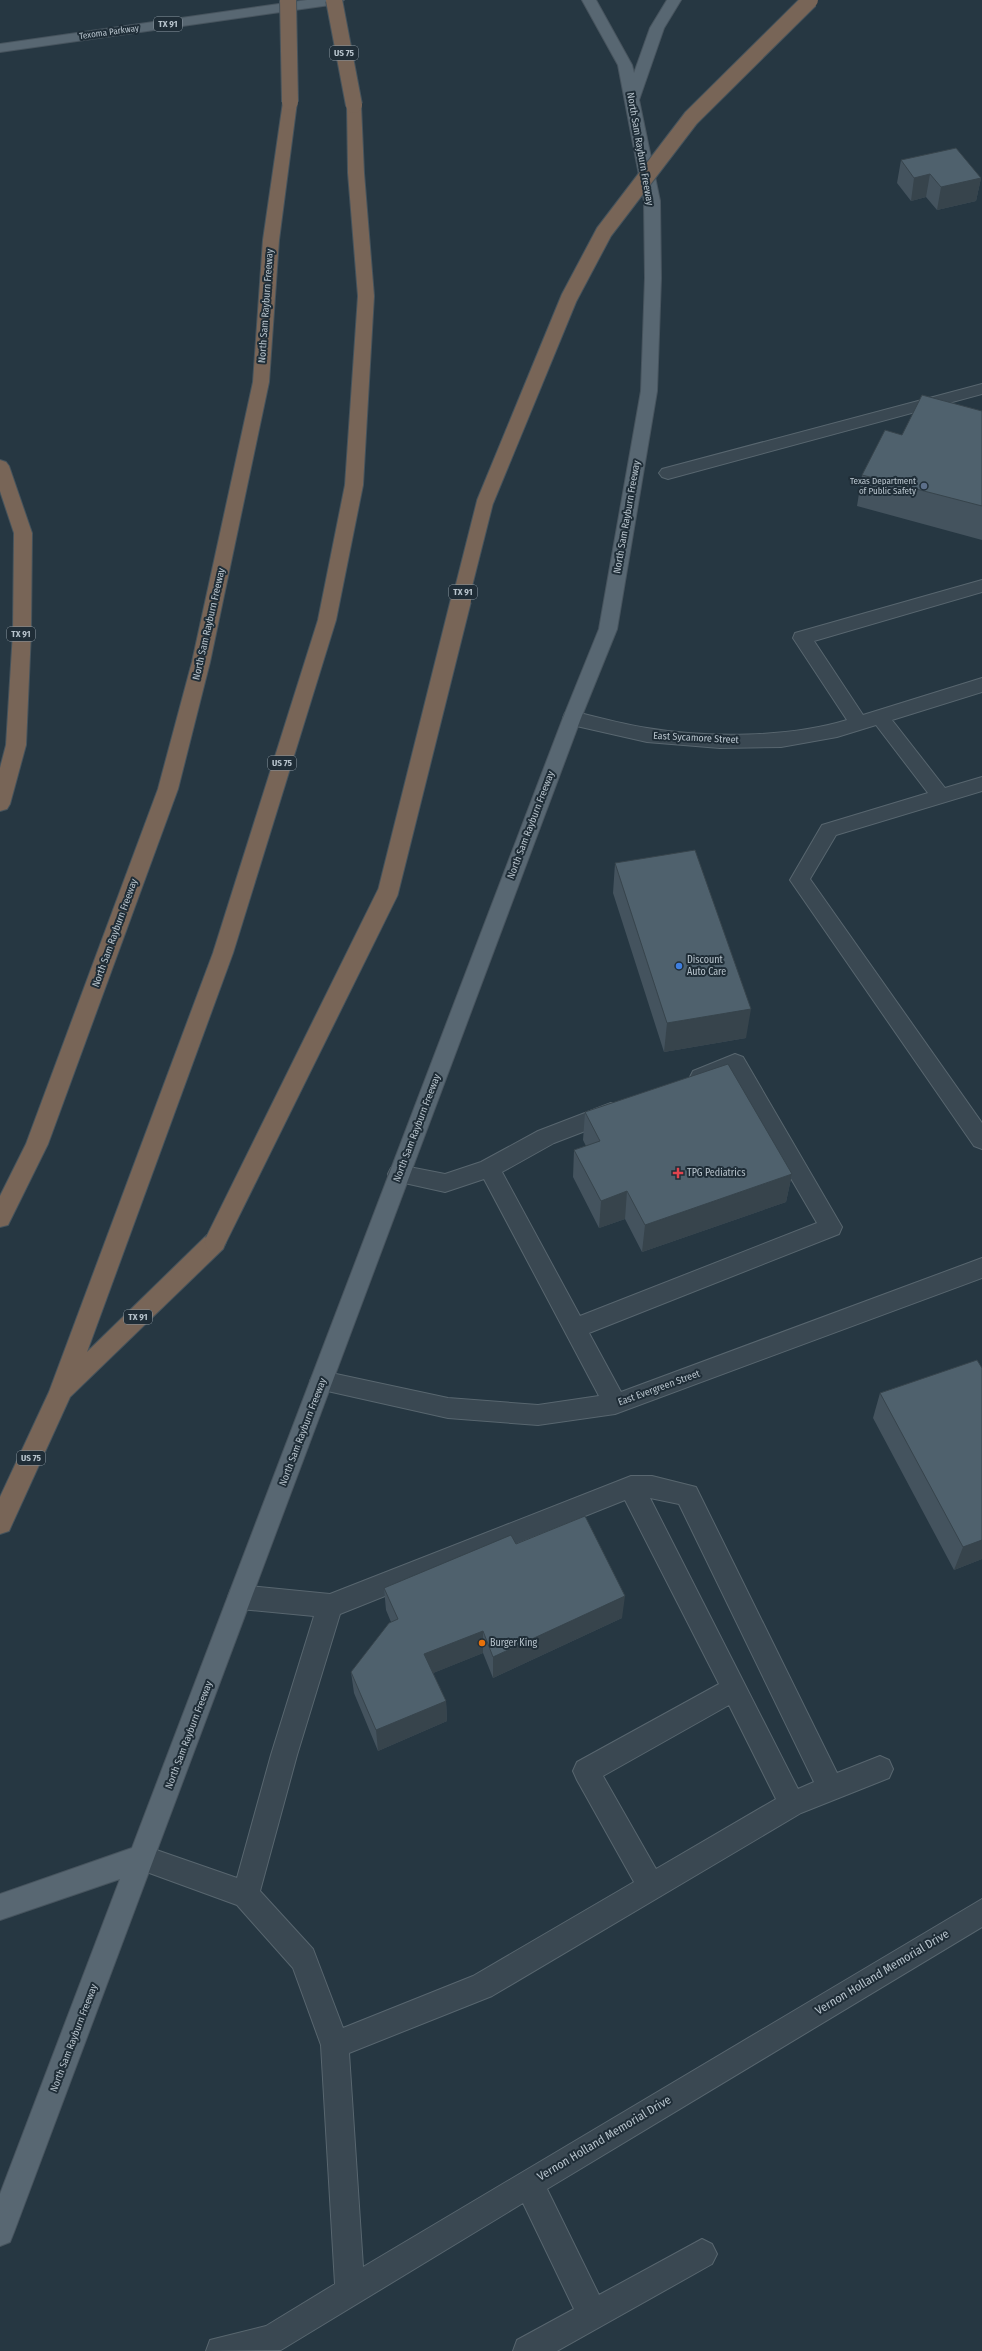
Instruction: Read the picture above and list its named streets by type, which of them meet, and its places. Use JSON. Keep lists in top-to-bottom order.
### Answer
{
  "streets": {
    "highway": ["TX 91", "US 75", "North Sam Rayburn Freeway"],
    "main road": ["Texoma Parkway"],
    "street": ["East Sycamore Street", "East Evergreen Street", "Vernon Holland Memorial Drive"]
  },
  "crossings": [
    ["TX 91", "US 75"],
    ["Texoma Parkway", "US 75"],
    ["North Sam Rayburn Freeway", "East Sycamore Street"],
    ["North Sam Rayburn Freeway", "East Evergreen Street"]
  ],
  "places": {
    "other": ["Texas Department of Public Safety", "Discount Auto Care", "Burger King"],
    "health": ["TPG Pediatrics"]
  }
}
